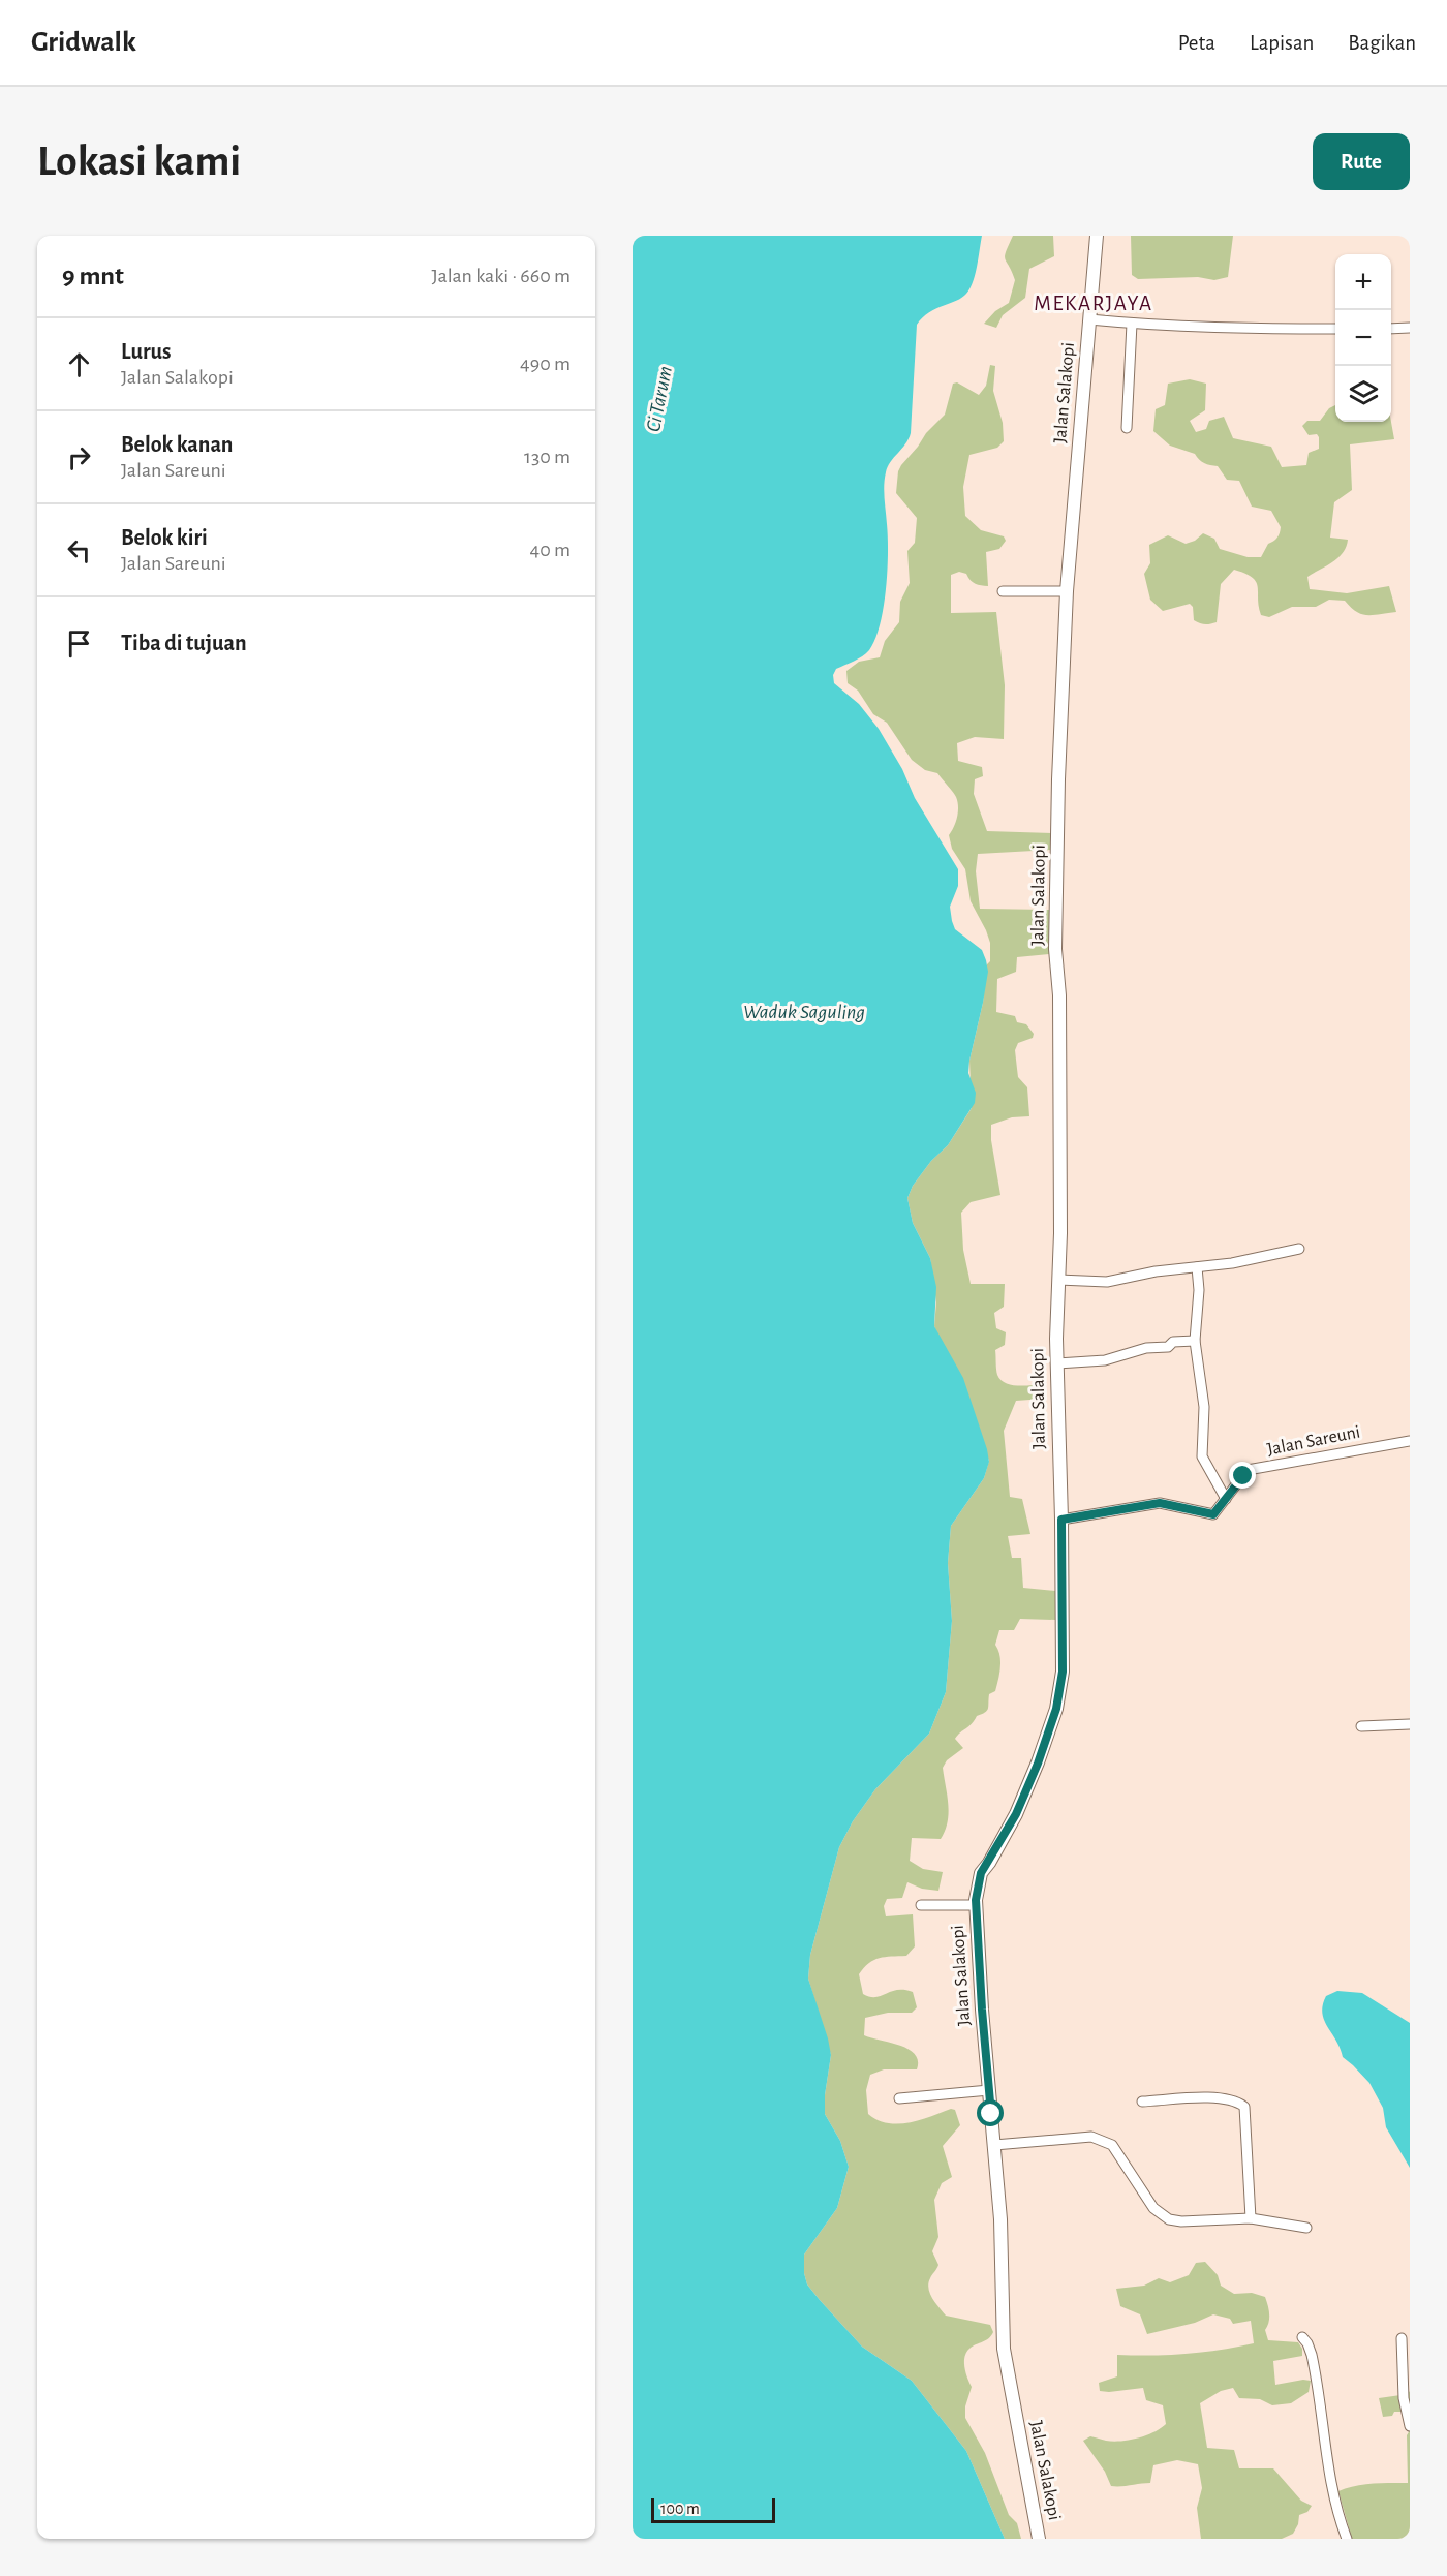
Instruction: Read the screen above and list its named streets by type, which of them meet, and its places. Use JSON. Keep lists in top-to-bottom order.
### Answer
{
  "streets": {
    "street": ["Jalan Salakopi", "Jalan Sareuni"]
  },
  "crossings": [
    ["Jalan Salakopi", "Jalan Sareuni"]
  ],
  "districts": ["MEKARJAYA"],
  "water": ["Ci Tarum", "Waduk Saguling"],
  "scale_bar": "100 m",
  "page": {
    "header": "Gridwalk",
    "nav": ["Peta", "Lapisan", "Bagikan"],
    "buttons": "Rute",
    "title": "Lokasi kami",
    "heading": ["9 mnt", "Jalan kaki · 660 m"],
    "map_buttons": ["+", "−"],
    "list": [
      ["Lurus", "Jalan Salakopi", "490 m"],
      ["Belok kanan", "Jalan Sareuni", "130 m"],
      ["Belok kiri", "Jalan Sareuni", "40 m"],
      "Tiba di tujuan"
    ],
    "scale": "100 m"
  }
}
